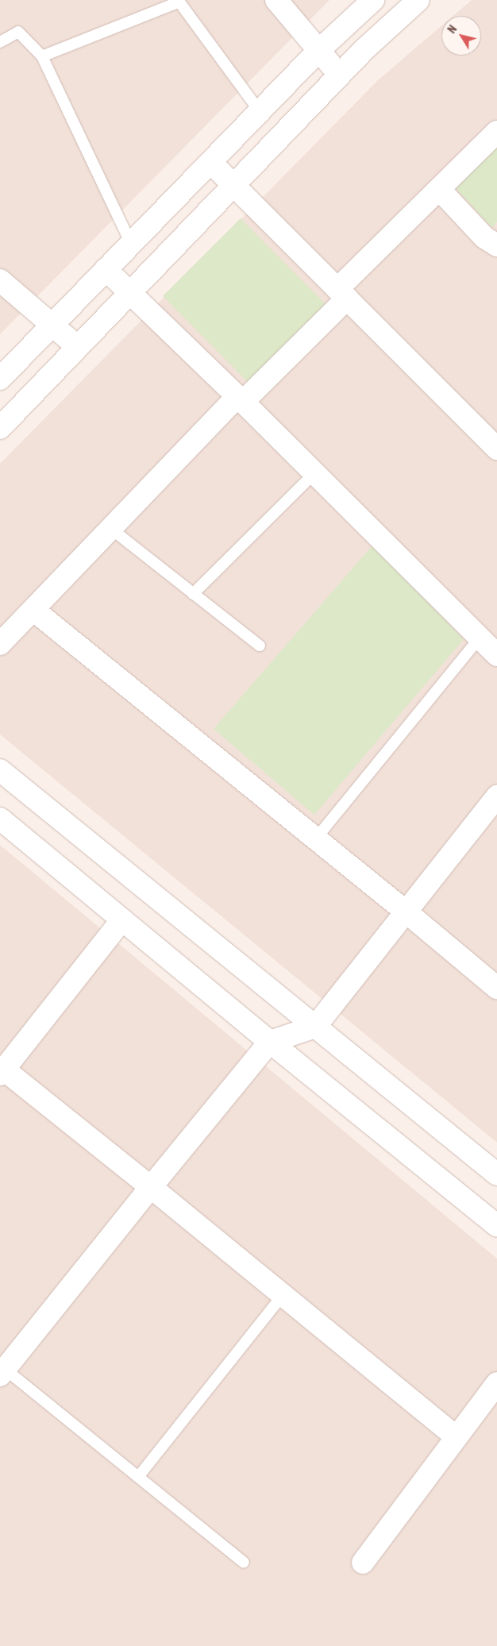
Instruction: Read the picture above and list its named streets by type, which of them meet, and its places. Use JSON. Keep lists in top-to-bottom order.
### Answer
{
  "north": "top left"
}
